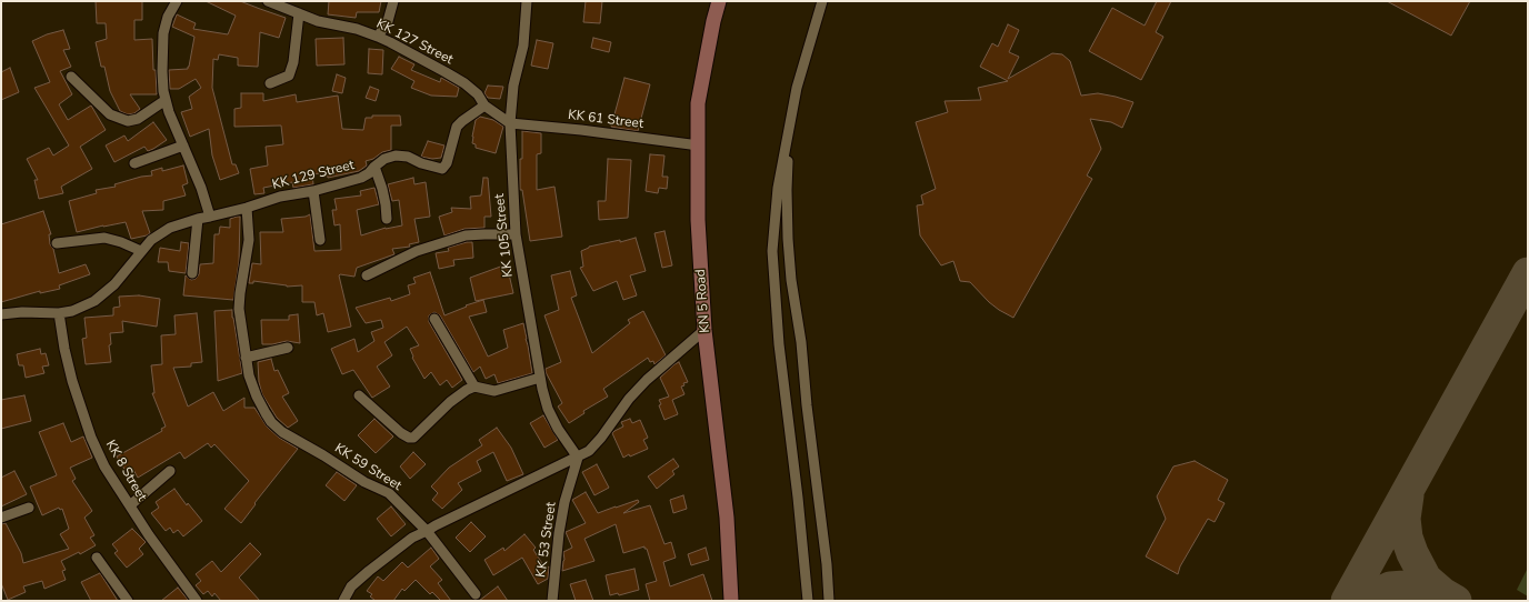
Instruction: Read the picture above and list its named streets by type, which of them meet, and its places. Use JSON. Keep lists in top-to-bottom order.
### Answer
{
  "streets": {
    "main road": ["KN 5 Road"],
    "street": [
      "KK 127 Street",
      "KK 61 Street",
      "KK 129 Street",
      "KK 105 Street",
      "KK 59 Street",
      "KK 8 Street",
      "KK 53 Street"
    ]
  },
  "crossings": [
    ["KK 127 Street", "KK 61 Street"],
    ["KK 127 Street", "KK 129 Street"],
    ["KK 127 Street", "KK 105 Street"],
    ["KK 61 Street", "KK 105 Street"],
    ["KK 61 Street", "KN 5 Road"],
    ["KK 129 Street", "KK 59 Street"],
    ["KK 129 Street", "KK 8 Street"],
    ["KK 105 Street", "KK 53 Street"]
  ]
}
